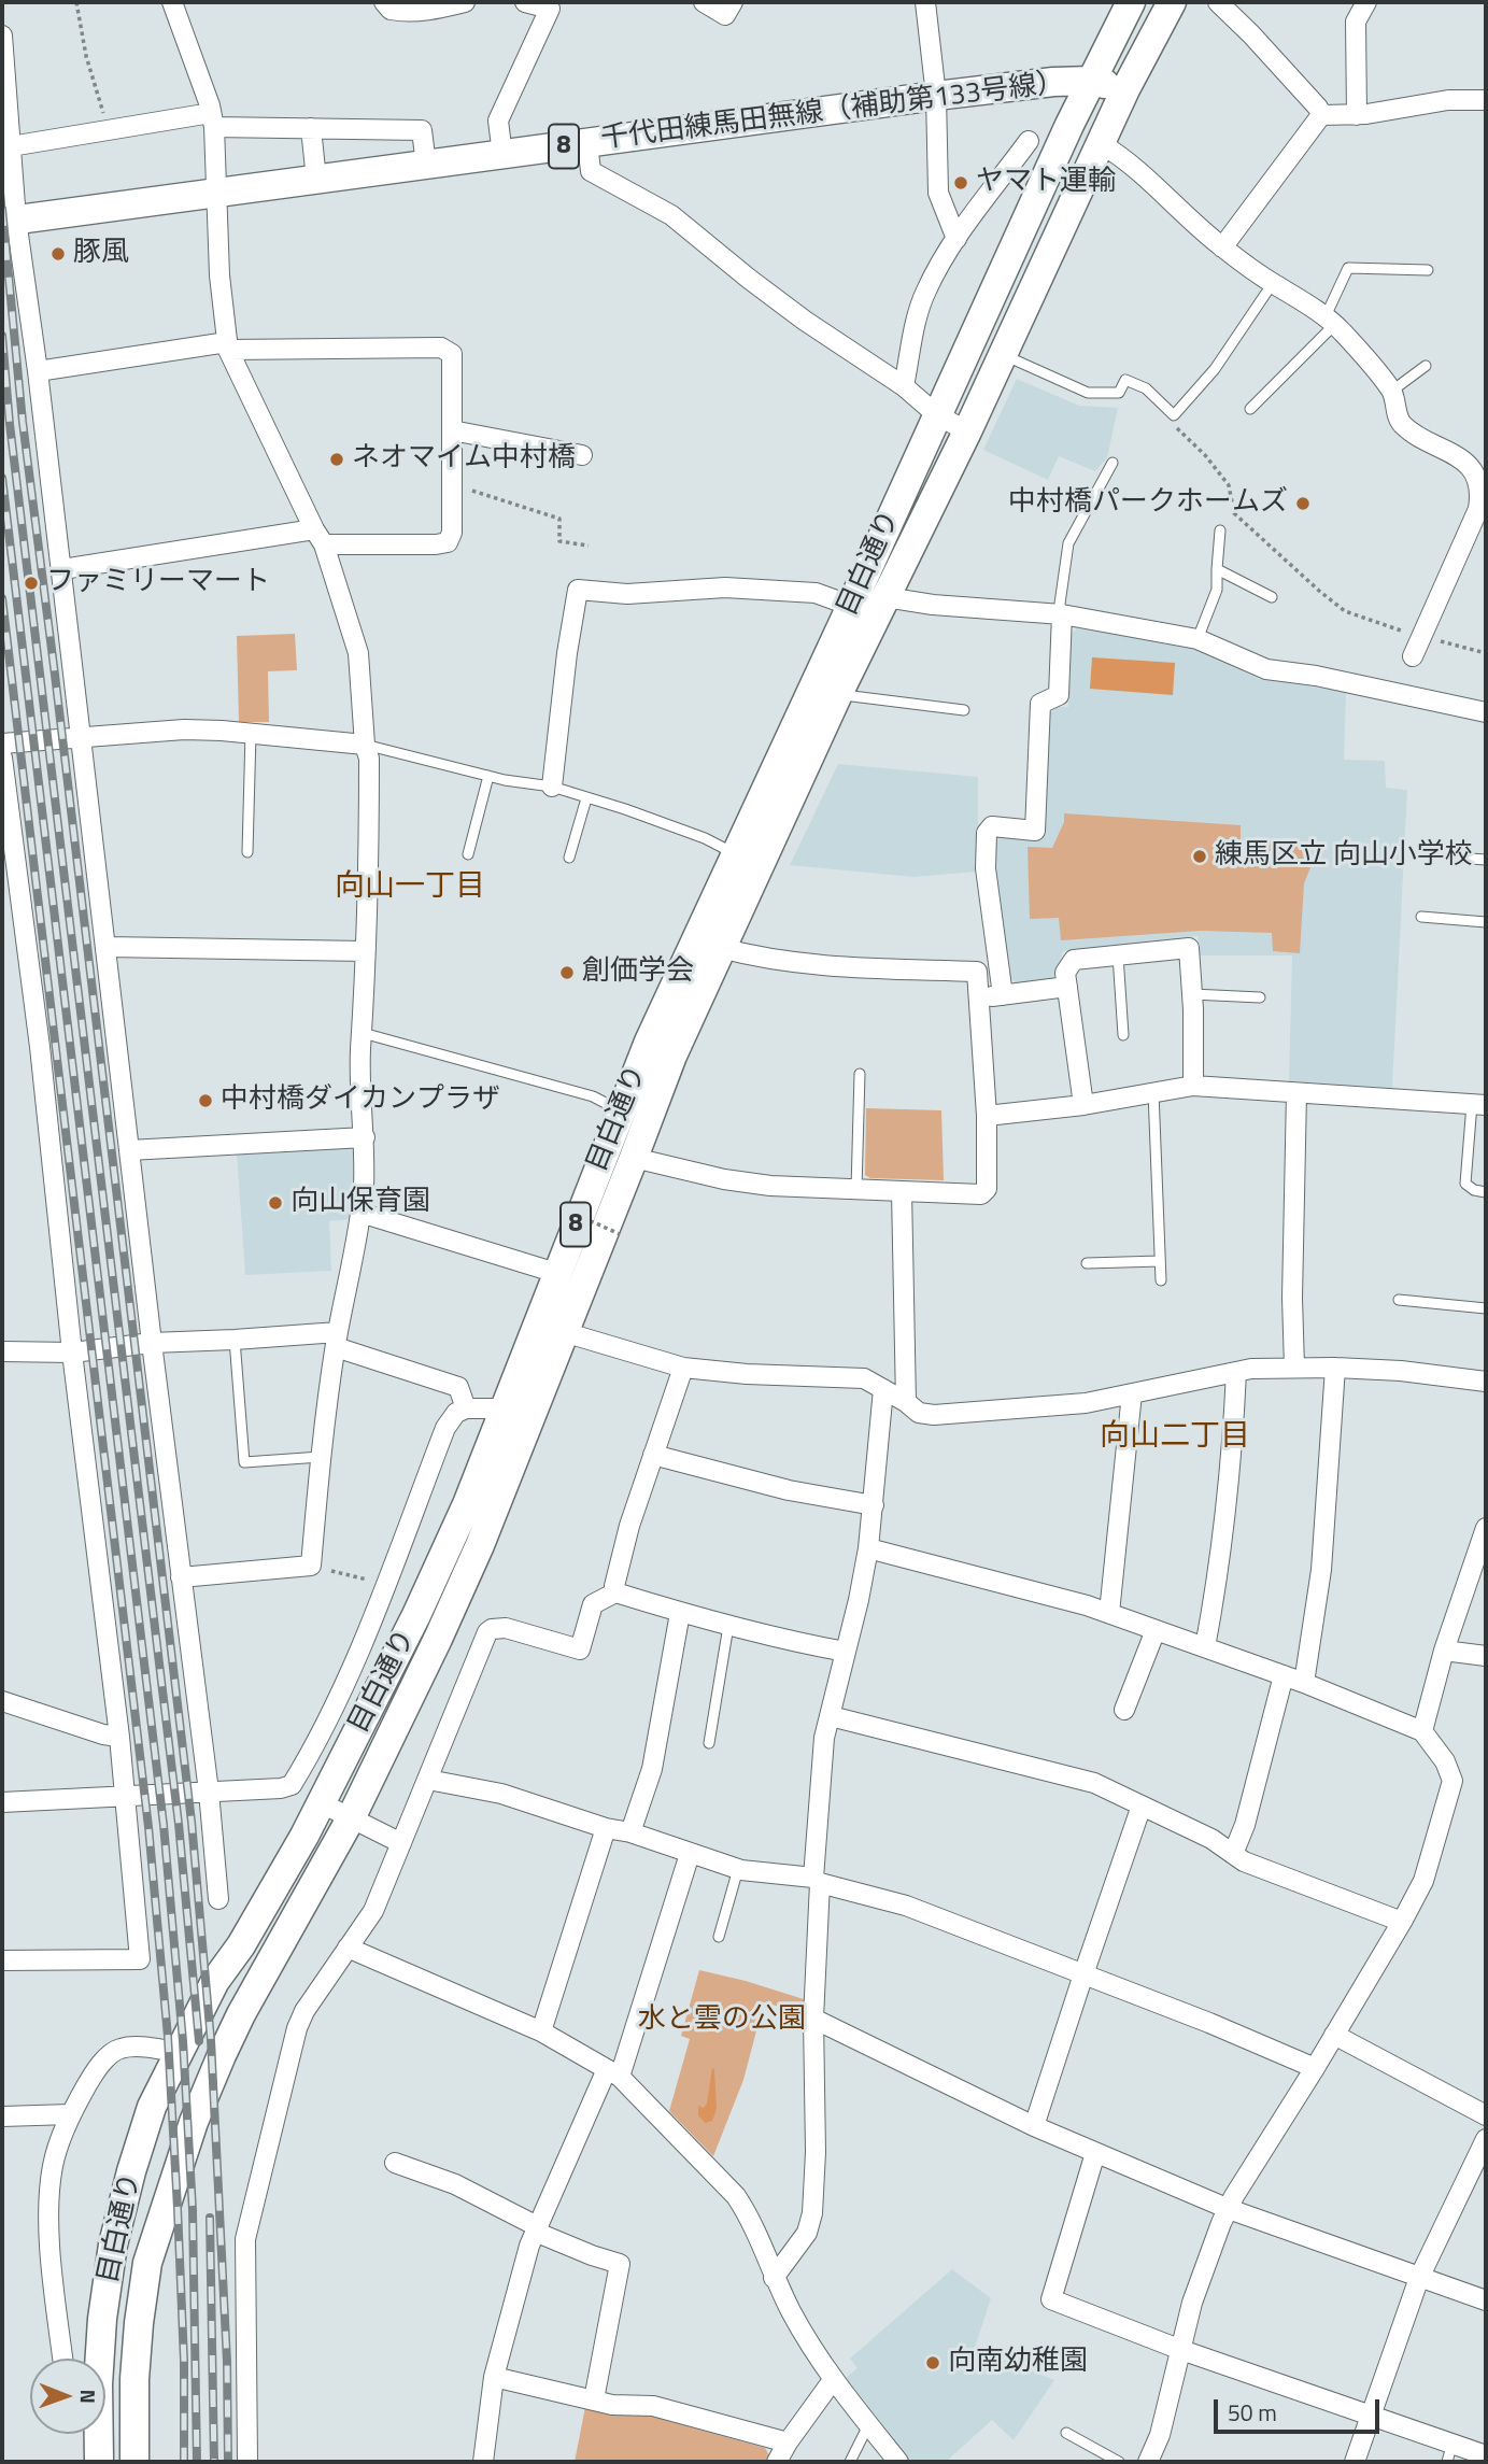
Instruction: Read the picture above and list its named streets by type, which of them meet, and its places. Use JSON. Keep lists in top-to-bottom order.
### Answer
{
  "streets": {
    "main road": ["千代田練馬田無線（補助第133号線）", "8", "目白通り"]
  },
  "crossings": [
    ["千代田練馬田無線（補助第133号線）", "目白通り"]
  ],
  "districts": ["向山一丁目", "向山二丁目"],
  "parks": ["水と雲の公園"],
  "places": [
    "ヤマト運輸",
    "豚風",
    "ネオマイム中村橋",
    "中村橋パークホームズ",
    "ファミリーマート",
    "練馬区立 向山小学校",
    "創価学会",
    "中村橋ダイカンプラザ",
    "向山保育園",
    "向南幼稚園"
  ],
  "scale_bar": "50 m",
  "north": "right"
}
